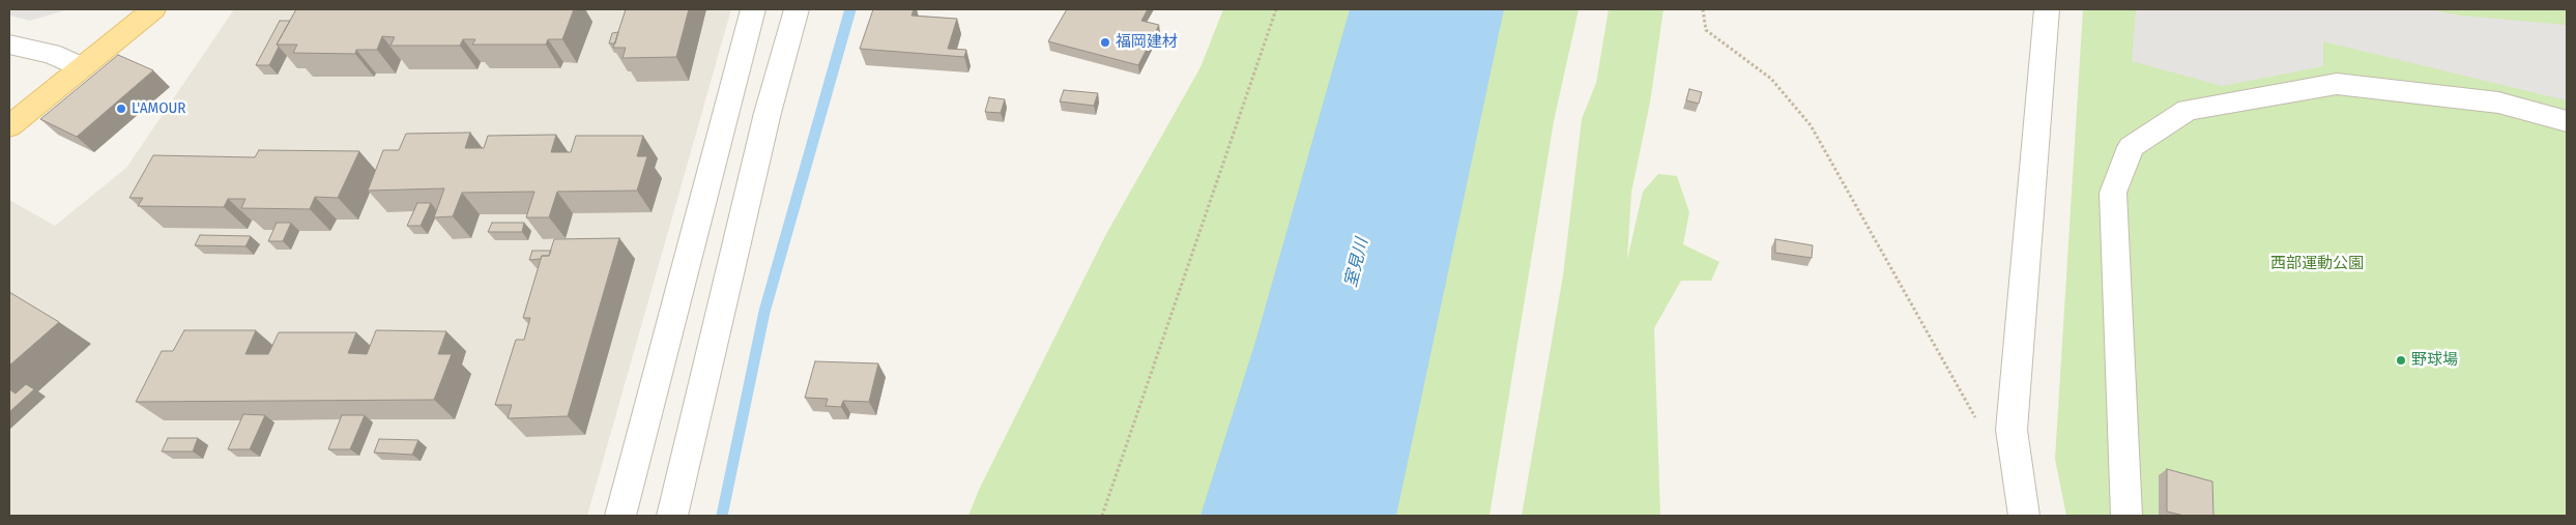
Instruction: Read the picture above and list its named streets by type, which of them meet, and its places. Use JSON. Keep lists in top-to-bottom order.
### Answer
{
  "water": ["室見川"],
  "parks": ["西部運動公園"],
  "places": ["福岡建材", "L'AMOUR", "野球場"]
}
